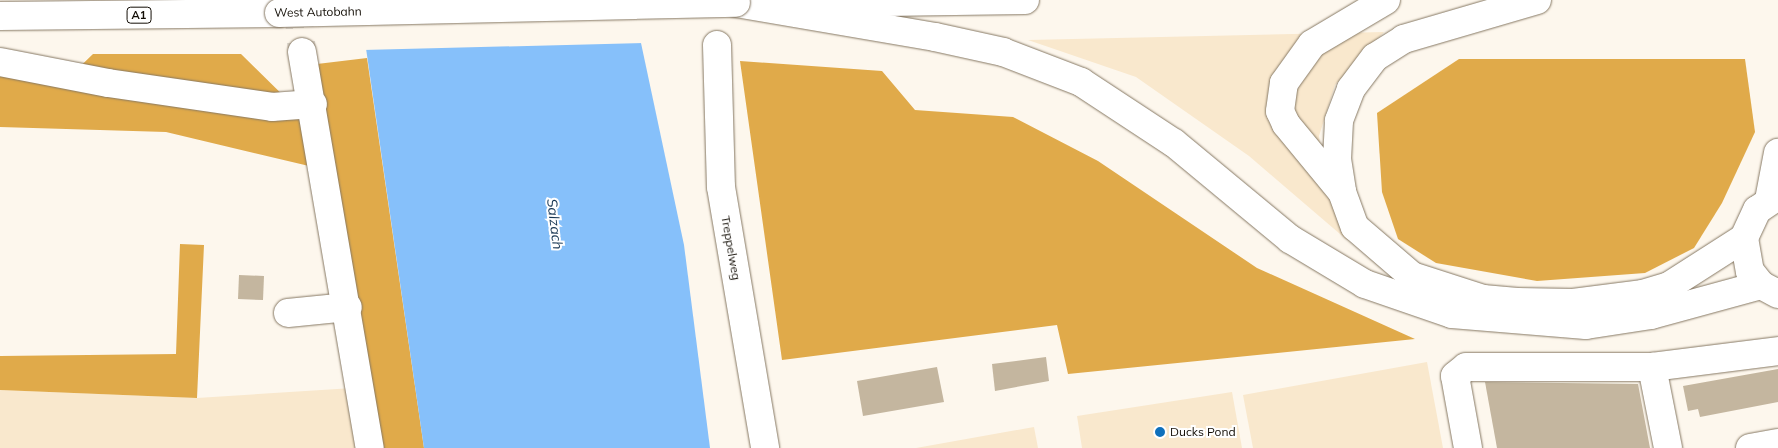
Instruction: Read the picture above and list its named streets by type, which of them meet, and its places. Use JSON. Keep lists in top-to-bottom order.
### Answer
{
  "streets": {
    "main road": ["West Autobahn", "A1", "Treppelweg"]
  },
  "water": ["Salzach"],
  "places": ["Ducks Pond"]
}
